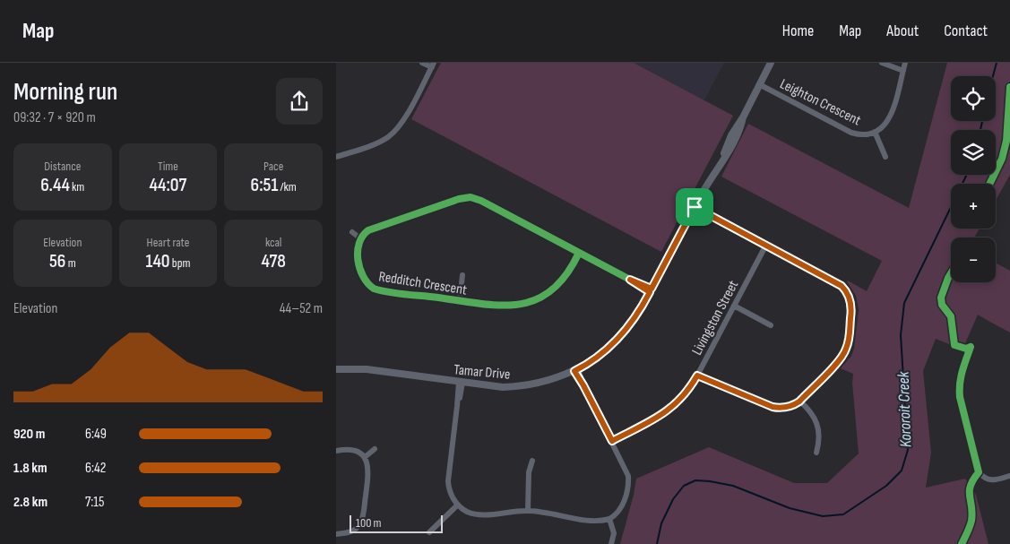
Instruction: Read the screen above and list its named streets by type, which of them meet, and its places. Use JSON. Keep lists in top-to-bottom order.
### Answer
{
  "streets": {
    "street": [
      "Leighton Crescent",
      "Redditch Crescent",
      "Livingston Street",
      "Tamar Drive"
    ]
  },
  "crossings": [
    ["Leighton Crescent", "Tamar Drive"]
  ],
  "water": ["Kororoit Creek"],
  "scale_bar": "100 m",
  "page": {
    "header": "Map",
    "nav": [
      "Home",
      "Map",
      "About",
      "Contact"
    ],
    "heading": ["Morning run", "09:32 · 7 × 920 m"],
    "map_buttons": ["+", "−"],
    "stats": [
      ["Distance", "6.44 km"],
      ["Time", "44:07"],
      ["Pace", "6:51 /km"],
      ["Elevation", "56 m"],
      ["Heart rate", "140 bpm"],
      ["kcal", "478"]
    ],
    "chart": ["Elevation", "44–52 m"],
    "list": [
      {
        "name": "920 m",
        "note": "6:49"
      },
      {
        "name": "1.8 km",
        "note": "6:42"
      },
      {
        "name": "2.8 km",
        "note": "7:15"
      }
    ],
    "scale": "100 m"
  }
}
